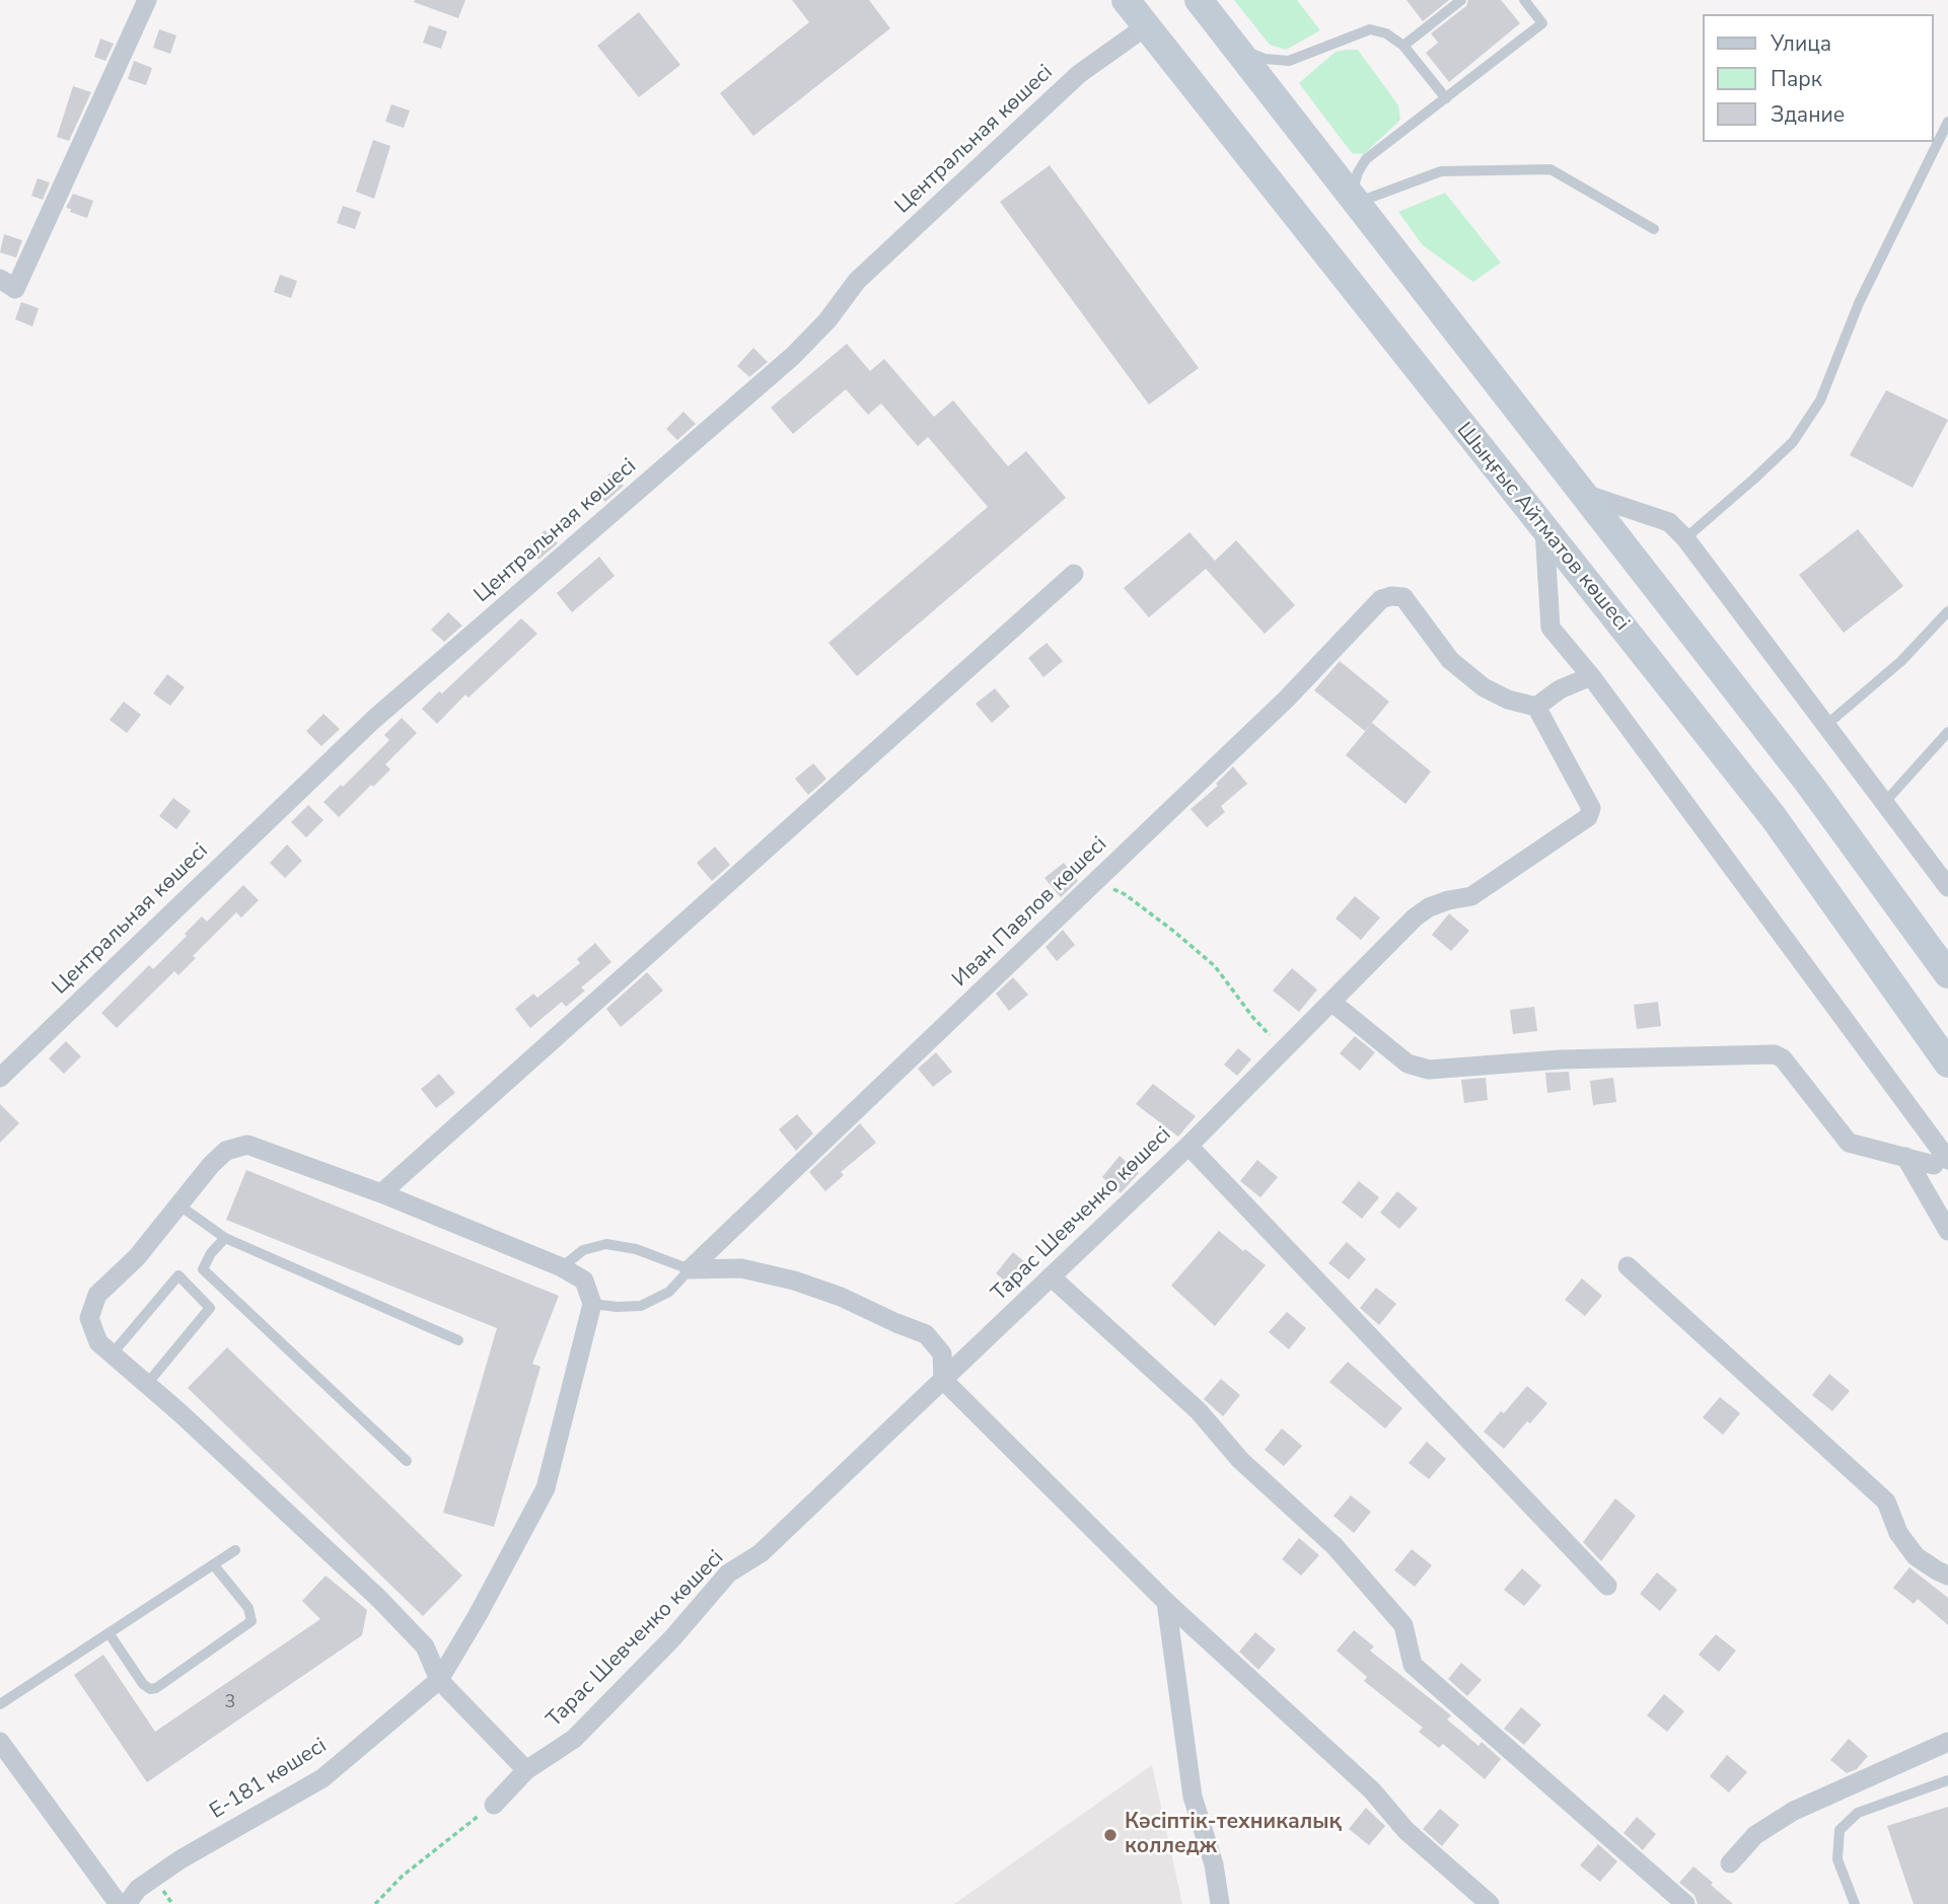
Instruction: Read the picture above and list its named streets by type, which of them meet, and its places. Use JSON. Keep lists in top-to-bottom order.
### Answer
{
  "streets": {
    "main road": ["Шыңғыс Айтматов көшесі"],
    "street": [
      "Центральная көшесі",
      "Иван Павлов көшесі",
      "Тарас Шевченко көшесі",
      "Е-181 көшесі"
    ]
  },
  "crossings": [
    ["Центральная көшесі", "Шыңғыс Айтматов көшесі"],
    ["Иван Павлов көшесі", "Тарас Шевченко көшесі"]
  ],
  "places": ["Кәсіптік-техникалық колледж"],
  "house_numbers": ["3"],
  "legend": ["Улица", "Парк", "Здание"]
}
